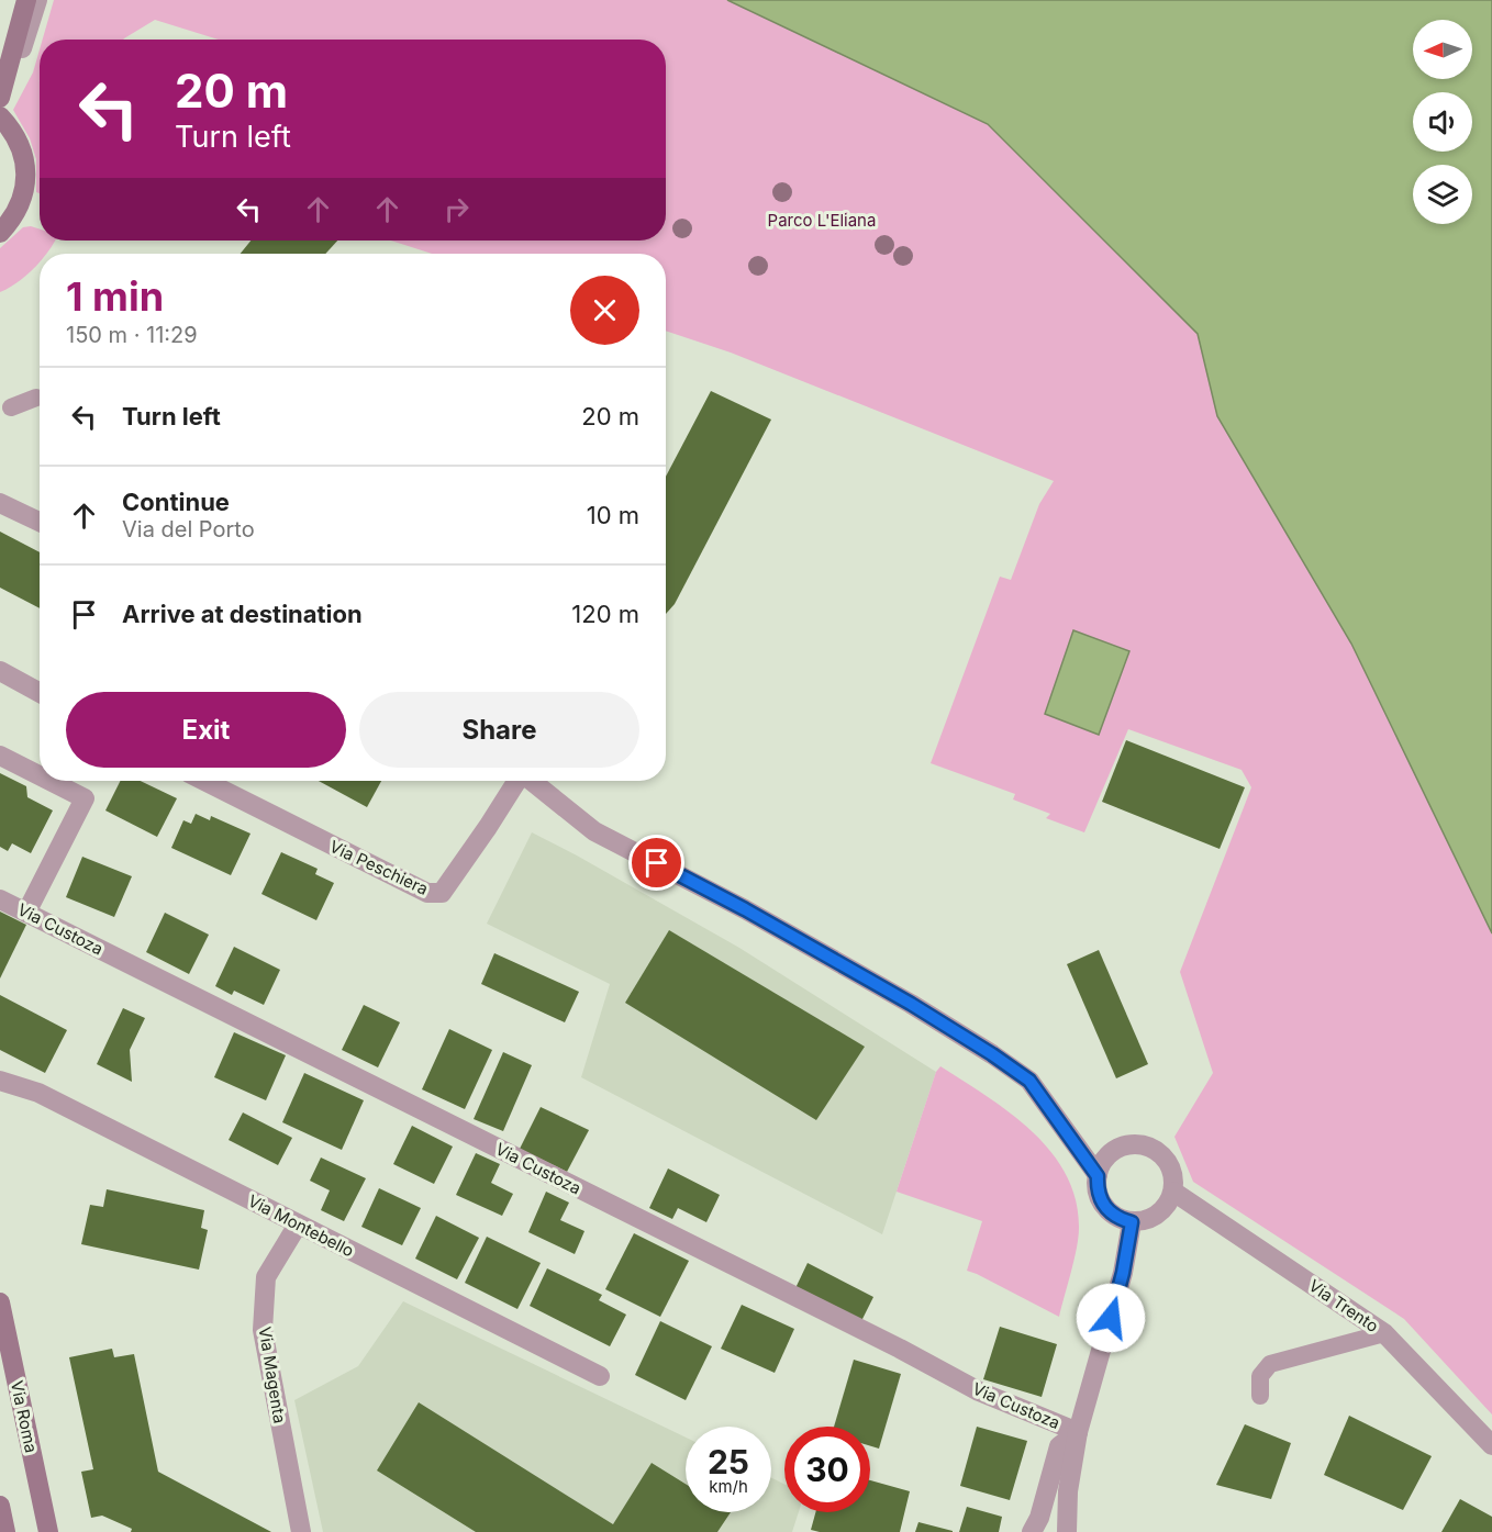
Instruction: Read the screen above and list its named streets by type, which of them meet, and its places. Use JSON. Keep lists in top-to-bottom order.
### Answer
{
  "streets": {
    "main road": ["Via Roma"],
    "street": [
      "Via Peschiera",
      "Via Custoza",
      "Via Montebello",
      "Via Trento",
      "Via Magenta"
    ]
  },
  "crossings": [
    ["Via Montebello", "Via Magenta"]
  ],
  "parks": ["Parco L'Eliana"],
  "north": "left",
  "page": {
    "turn": ["20 m", "Turn left"],
    "heading": ["1 min", "150 m · 11:29"],
    "list": [
      {
        "name": "Turn left",
        "value": "20 m"
      },
      {
        "name": "Continue",
        "note": "Via del Porto",
        "value": "10 m"
      },
      {
        "name": "Arrive at destination",
        "value": "120 m"
      }
    ],
    "buttons": ["Exit", "Share"],
    "speed": "25 km/h",
    "limit": "30"
  }
}
